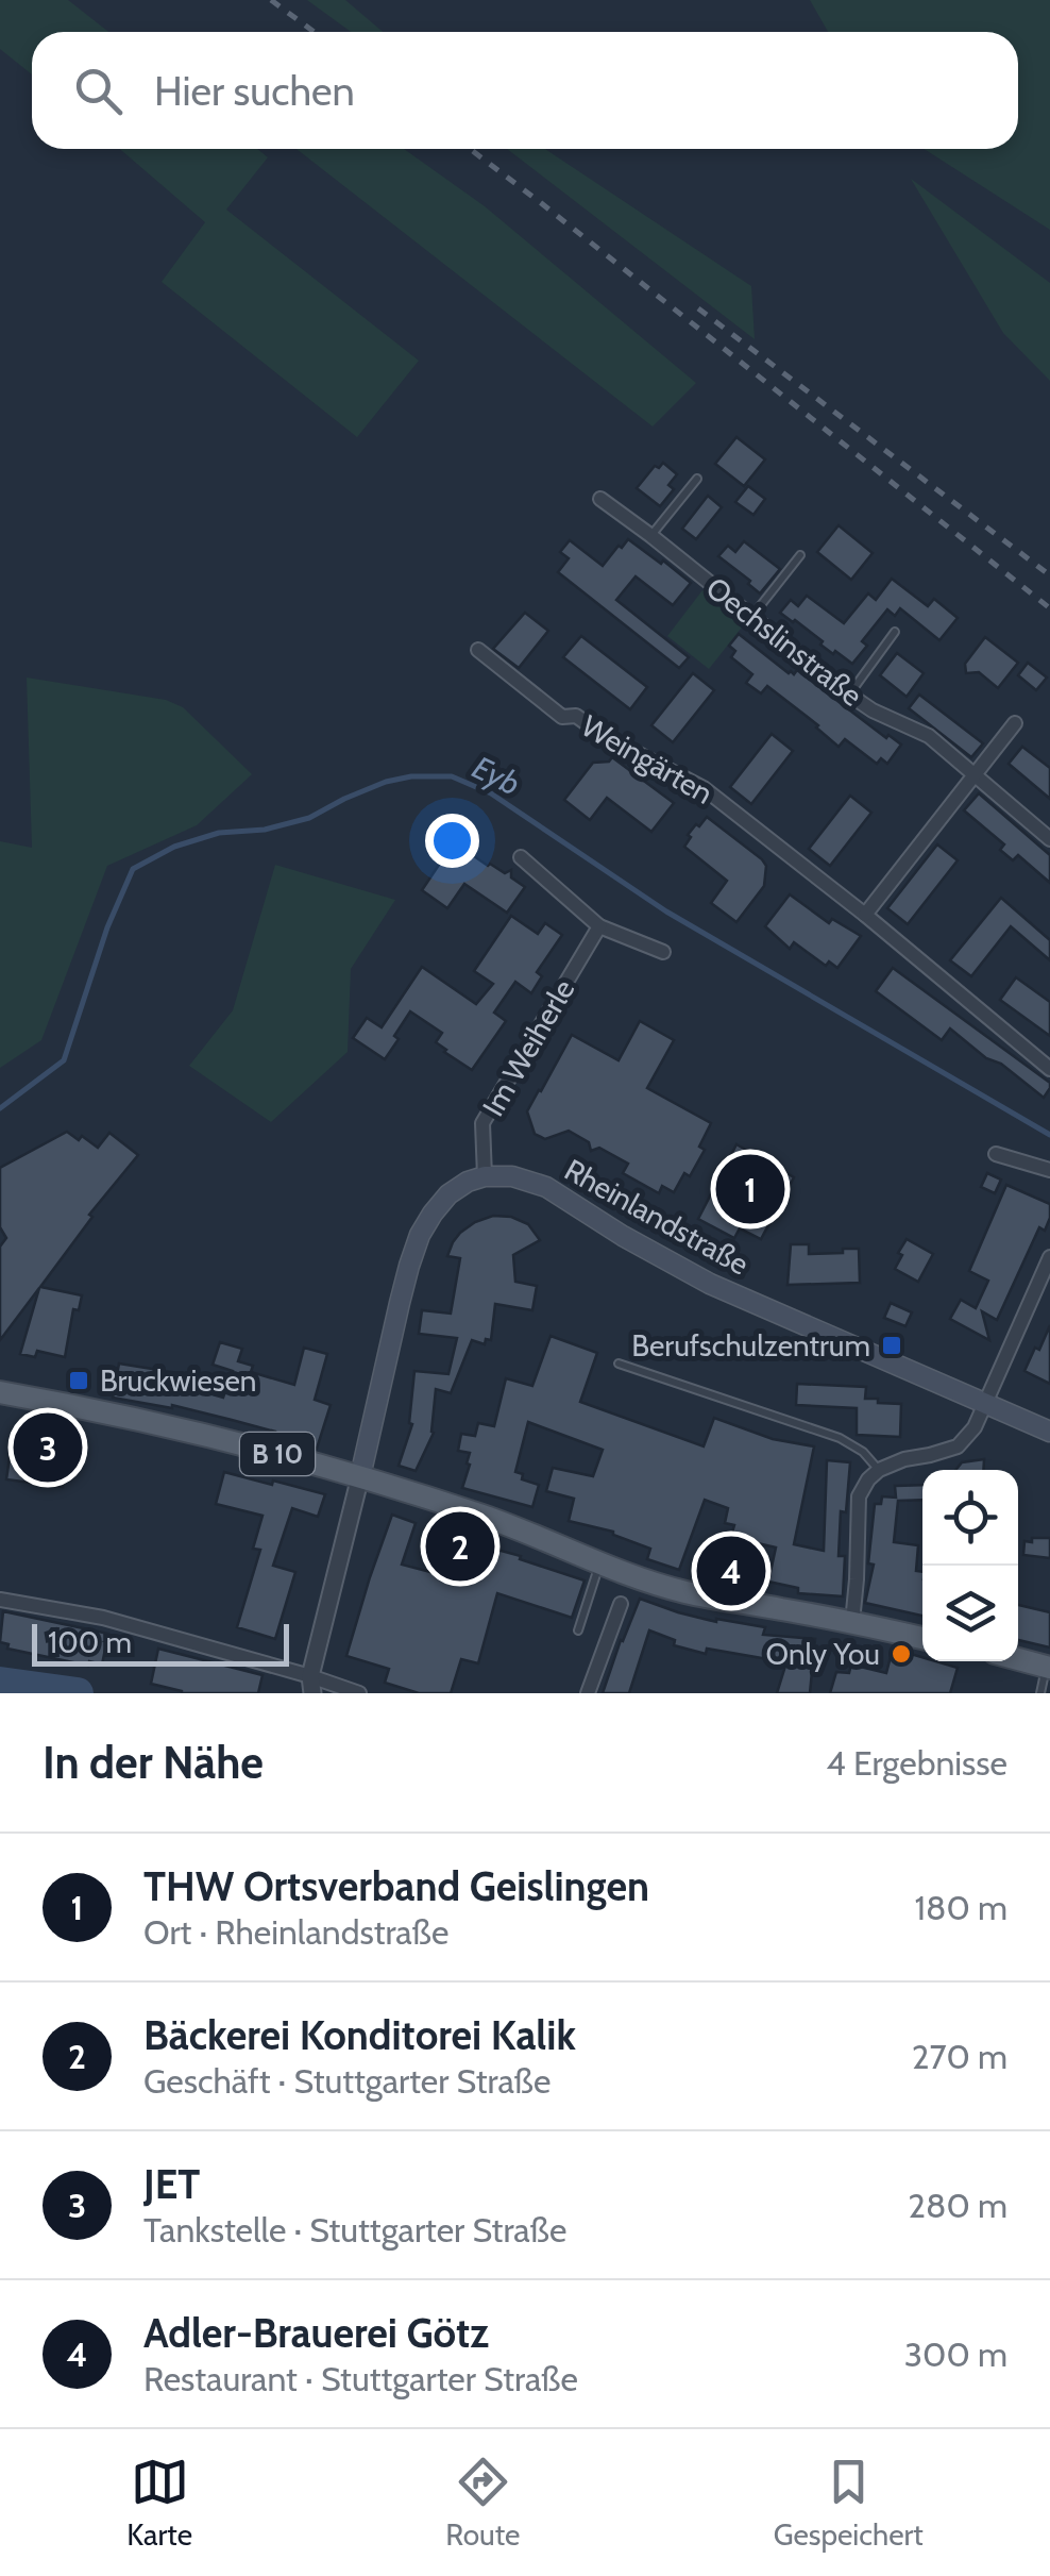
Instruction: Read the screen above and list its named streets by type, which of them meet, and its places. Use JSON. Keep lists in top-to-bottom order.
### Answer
{
  "streets": {
    "main road": ["Rheinlandstraße", "B 10"],
    "street": ["Oechslinstraße", "Weingärten", "Im Weiherle"]
  },
  "crossings": [
    ["Im Weiherle", "Rheinlandstraße"]
  ],
  "water": ["Eyb"],
  "places": {
    "transit": ["Berufschulzentrum", "Bruckwiesen"],
    "other": ["Only You"]
  },
  "scale_bar": "100 m",
  "page": {
    "search": "Hier suchen",
    "pins": [
      "1",
      "3",
      "2",
      "4"
    ],
    "scale": "100 m",
    "heading": ["In der Nähe", "4 Ergebnisse"],
    "list": [
      {
        "mark": "1",
        "name": "THW Ortsverband Geislingen",
        "note": "Ort · Rheinlandstraße",
        "value": "180 m"
      },
      {
        "mark": "2",
        "name": "Bäckerei Konditorei Kalik",
        "note": "Geschäft · Stuttgarter Straße",
        "value": "270 m"
      },
      {
        "mark": "3",
        "name": "JET",
        "note": "Tankstelle · Stuttgarter Straße",
        "value": "280 m"
      },
      {
        "mark": "4",
        "name": "Adler-Brauerei Götz",
        "note": "Restaurant · Stuttgarter Straße",
        "value": "300 m"
      }
    ],
    "nav": ["Karte", "Route", "Gespeichert"]
  }
}
